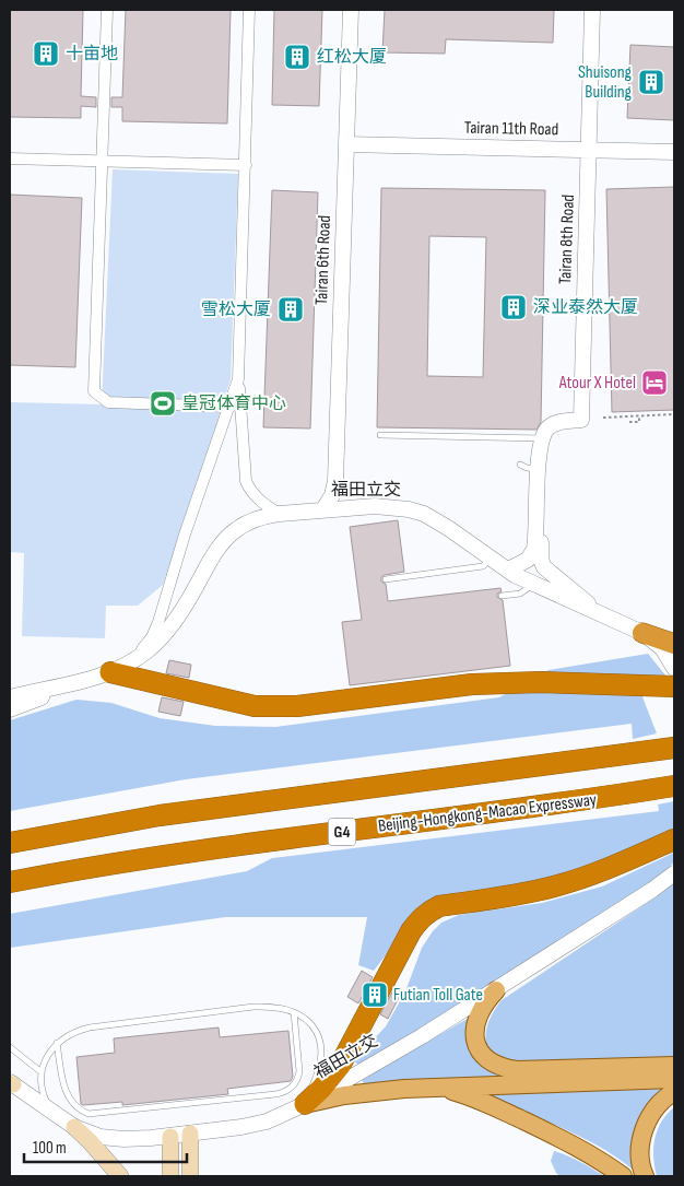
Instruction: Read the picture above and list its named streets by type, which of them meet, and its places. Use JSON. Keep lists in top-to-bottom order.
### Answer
{
  "streets": {
    "highway": ["Beijing-Hongkong-Macao Expressway", "G4"],
    "street": [
      "Tairan 11th Road",
      "Tairan 8th Road",
      "Tairan 6th Road",
      "福田立交"
    ]
  },
  "crossings": [
    ["Tairan 11th Road", "Tairan 8th Road"],
    ["Tairan 11th Road", "Tairan 6th Road"],
    ["Tairan 6th Road", "福田立交"]
  ],
  "places": {
    "building": [
      "十亩地",
      "红松大厦",
      "Shuisong Building",
      "深业泰然大厦",
      "雪松大厦",
      "Futian Toll Gate"
    ],
    "hotel": ["Atour X Hotel"],
    "sports": ["皇冠体育中心"]
  },
  "scale_bar": "100 m"
}
